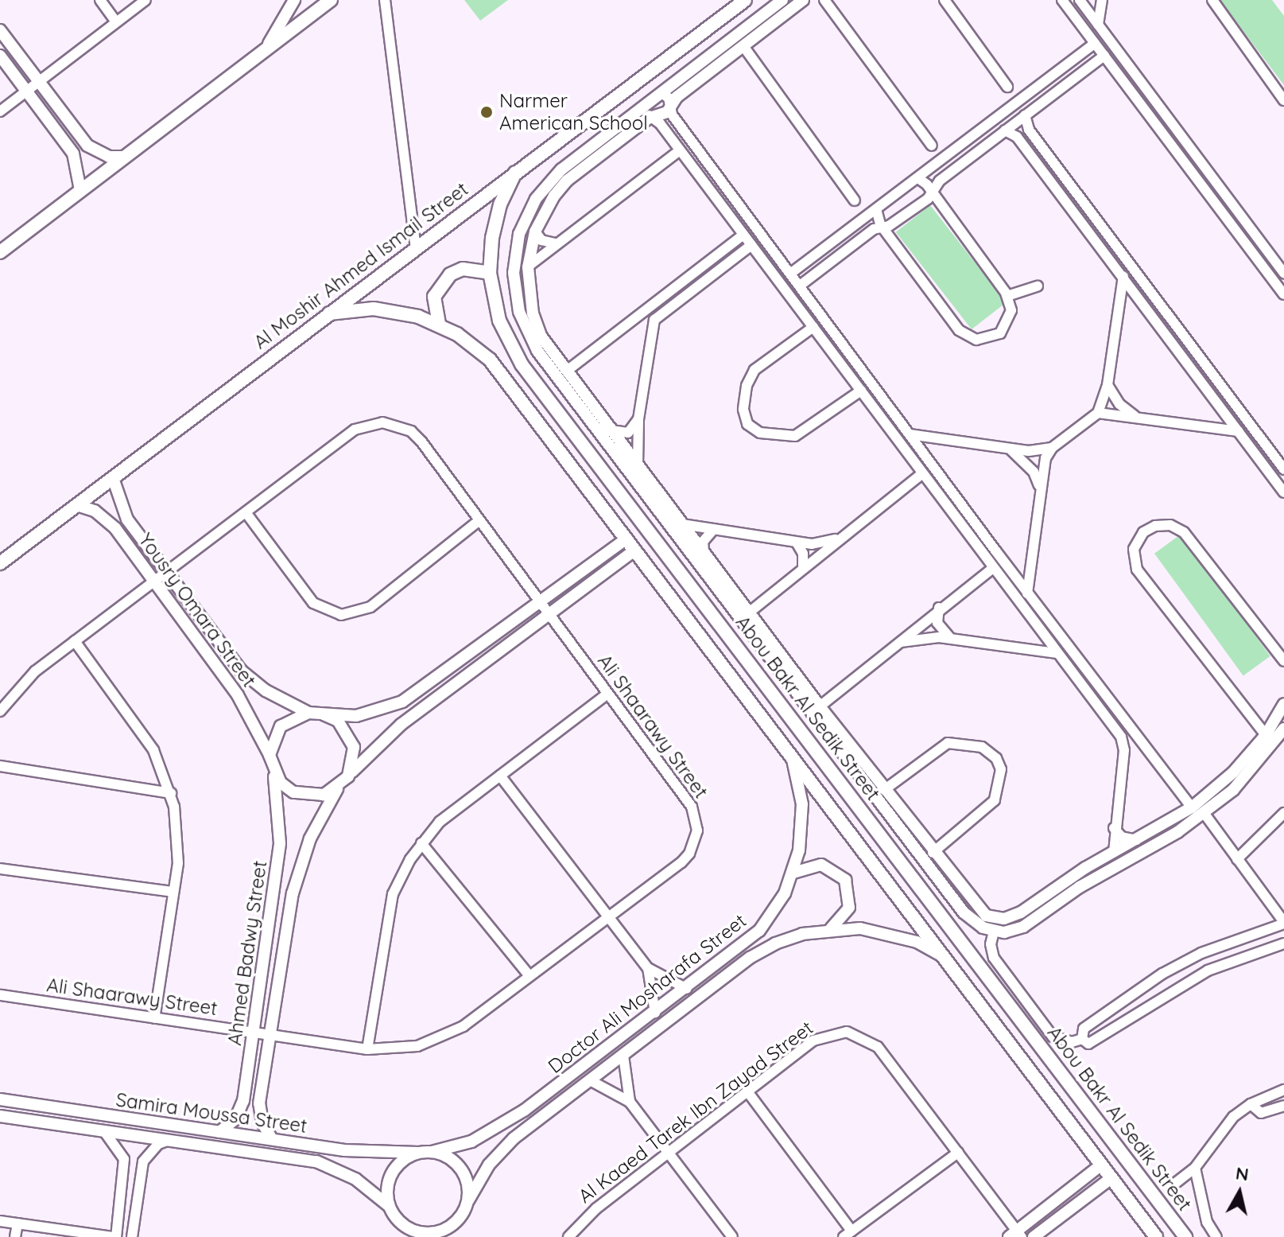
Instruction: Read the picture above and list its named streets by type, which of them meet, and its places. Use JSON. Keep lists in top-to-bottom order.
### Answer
{
  "streets": {
    "main road": ["Al Moshir Ahmed Ismail Street", "Abou Bakr Al Sedik Street"],
    "street": [
      "Yousry Omara Street",
      "Ali Shaarawy Street",
      "Ahmed Badwy Street",
      "Doctor Ali Mosharafa Street",
      "Al Kaaed Tarek Ibn Zayad Street",
      "Samira Moussa Street"
    ]
  },
  "crossings": [
    ["Al Moshir Ahmed Ismail Street", "Yousry Omara Street"],
    ["Al Moshir Ahmed Ismail Street", "Abou Bakr Al Sedik Street"],
    ["Yousry Omara Street", "Ali Shaarawy Street"],
    ["Yousry Omara Street", "Ahmed Badwy Street"],
    ["Ali Shaarawy Street", "Ahmed Badwy Street"],
    ["Ahmed Badwy Street", "Samira Moussa Street"],
    ["Doctor Ali Mosharafa Street", "Samira Moussa Street"]
  ],
  "places": ["Narmer American School"],
  "north": "top"
}
